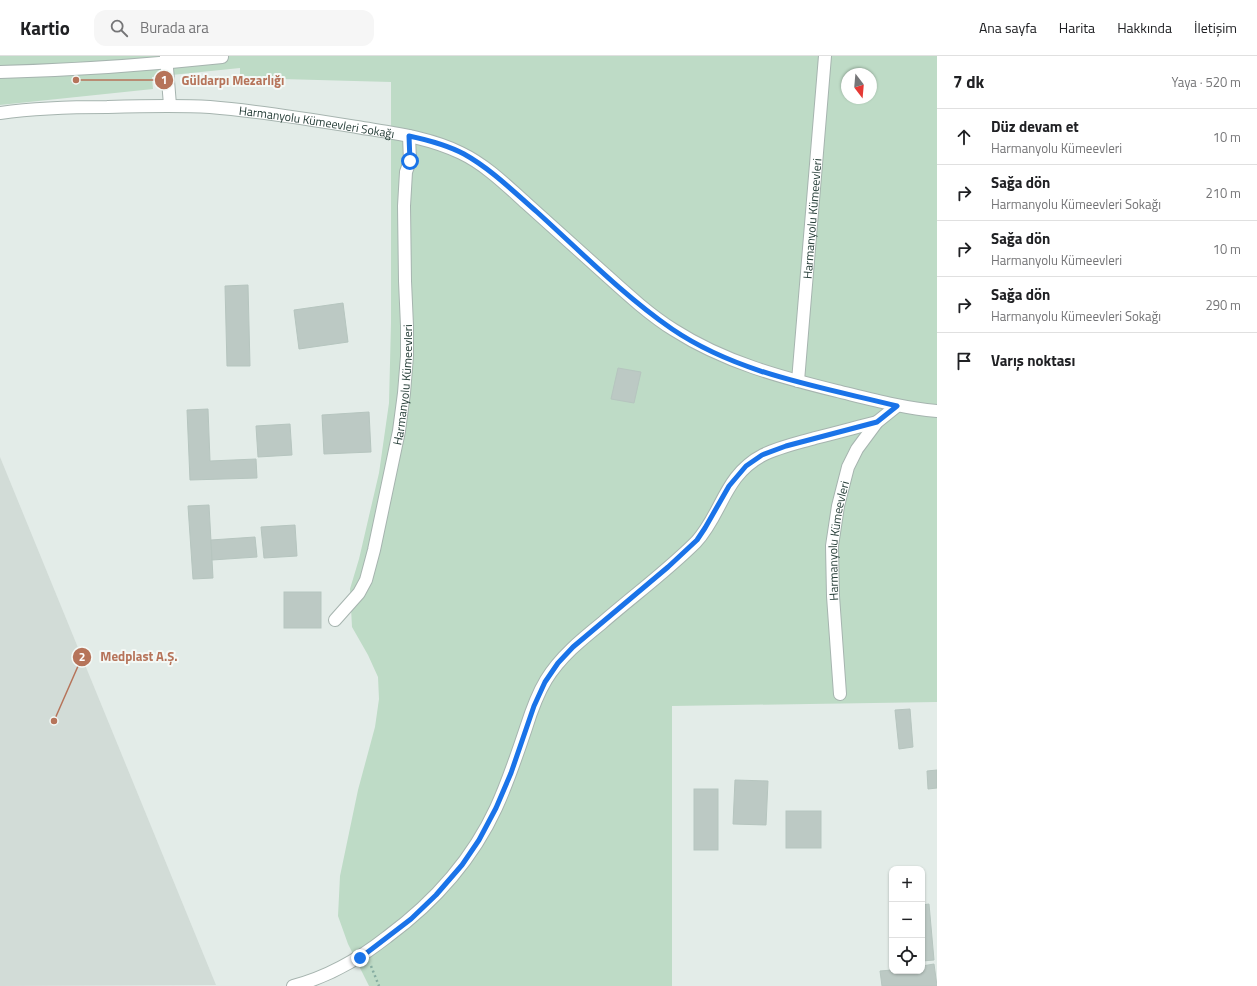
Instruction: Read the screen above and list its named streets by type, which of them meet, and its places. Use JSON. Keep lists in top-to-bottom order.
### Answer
{
  "streets": {
    "street": ["Harmanyolu Kümeevleri Sokağı", "Harmanyolu Kümeevleri"]
  },
  "crossings": [
    ["Harmanyolu Kümeevleri Sokağı", "Harmanyolu Kümeevleri"]
  ],
  "places": ["Güldarpı Mezarlığı", "Medplast A.Ş."],
  "north": "bottom",
  "page": {
    "header": "Kartio",
    "search": "Burada ara",
    "nav": [
      "Ana sayfa",
      "Harita",
      "Hakkında",
      "İletişim"
    ],
    "heading": ["7 dk", "Yaya · 520 m"],
    "list": [
      ["Düz devam et", "Harmanyolu Kümeevleri", "10 m"],
      ["Sağa dön", "Harmanyolu Kümeevleri Sokağı", "210 m"],
      ["Sağa dön", "Harmanyolu Kümeevleri", "10 m"],
      ["Sağa dön", "Harmanyolu Kümeevleri Sokağı", "290 m"],
      "Varış noktası"
    ],
    "map_buttons": ["+", "−"]
  }
}
